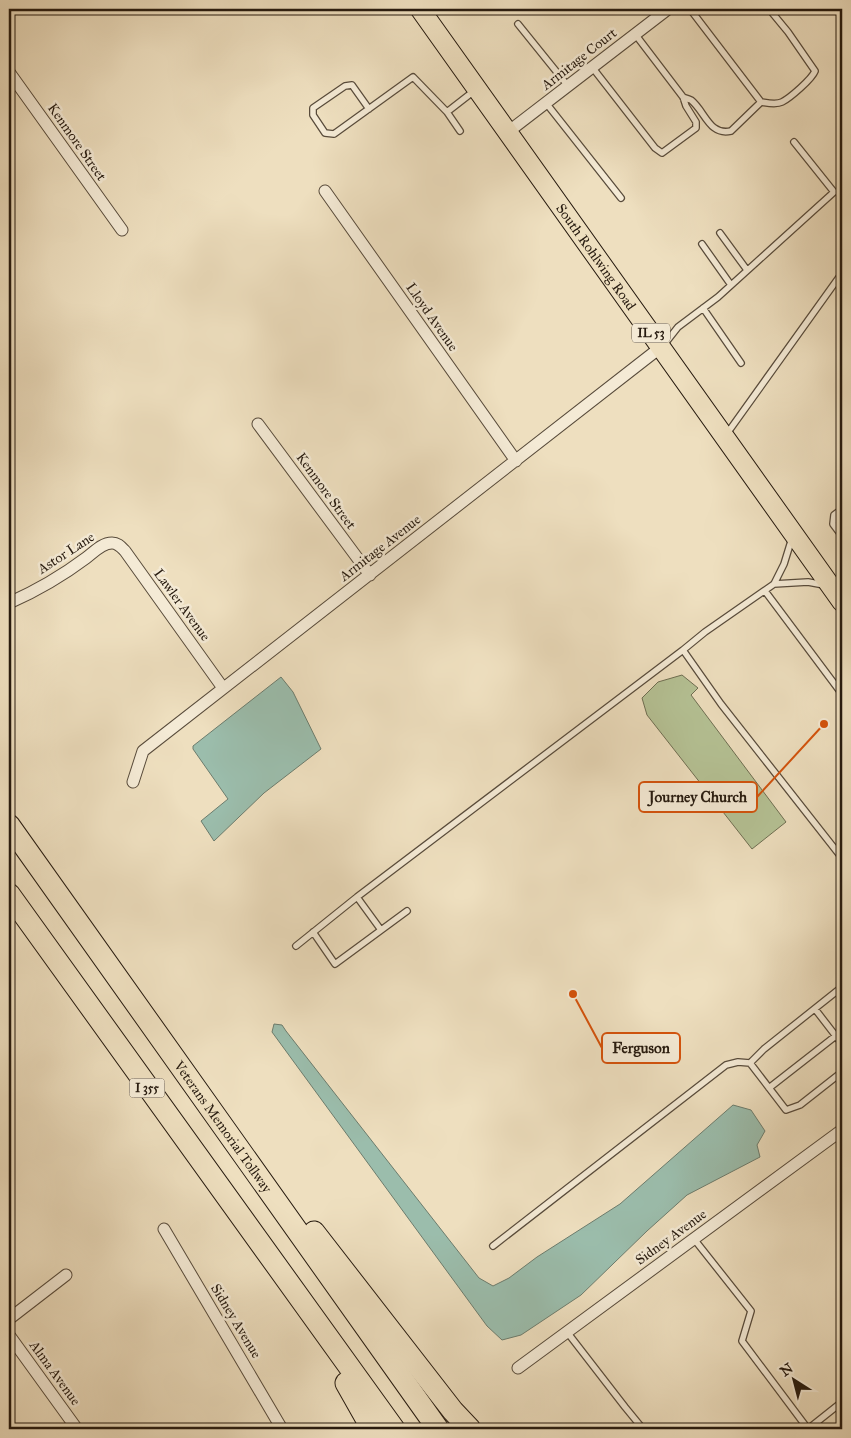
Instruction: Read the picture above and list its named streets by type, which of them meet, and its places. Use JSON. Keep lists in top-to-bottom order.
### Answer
{
  "streets": {
    "highway": ["I 355", "Veterans Memorial Tollway"],
    "main road": ["South Rohlwing Road", "IL 53"],
    "street": [
      "Armitage Court",
      "Kenmore Street",
      "Lloyd Avenue",
      "Armitage Avenue",
      "Astor Lane",
      "Lawler Avenue",
      "Sidney Avenue",
      "Alma Avenue"
    ]
  },
  "crossings": [
    ["Armitage Court", "South Rohlwing Road"],
    ["Kenmore Street", "Armitage Avenue"],
    ["South Rohlwing Road", "Armitage Avenue"],
    ["Lloyd Avenue", "Armitage Avenue"],
    ["Armitage Avenue", "Lawler Avenue"],
    ["Astor Lane", "Lawler Avenue"]
  ],
  "places": ["Journey Church", "Ferguson"],
  "north": "top left"
}
